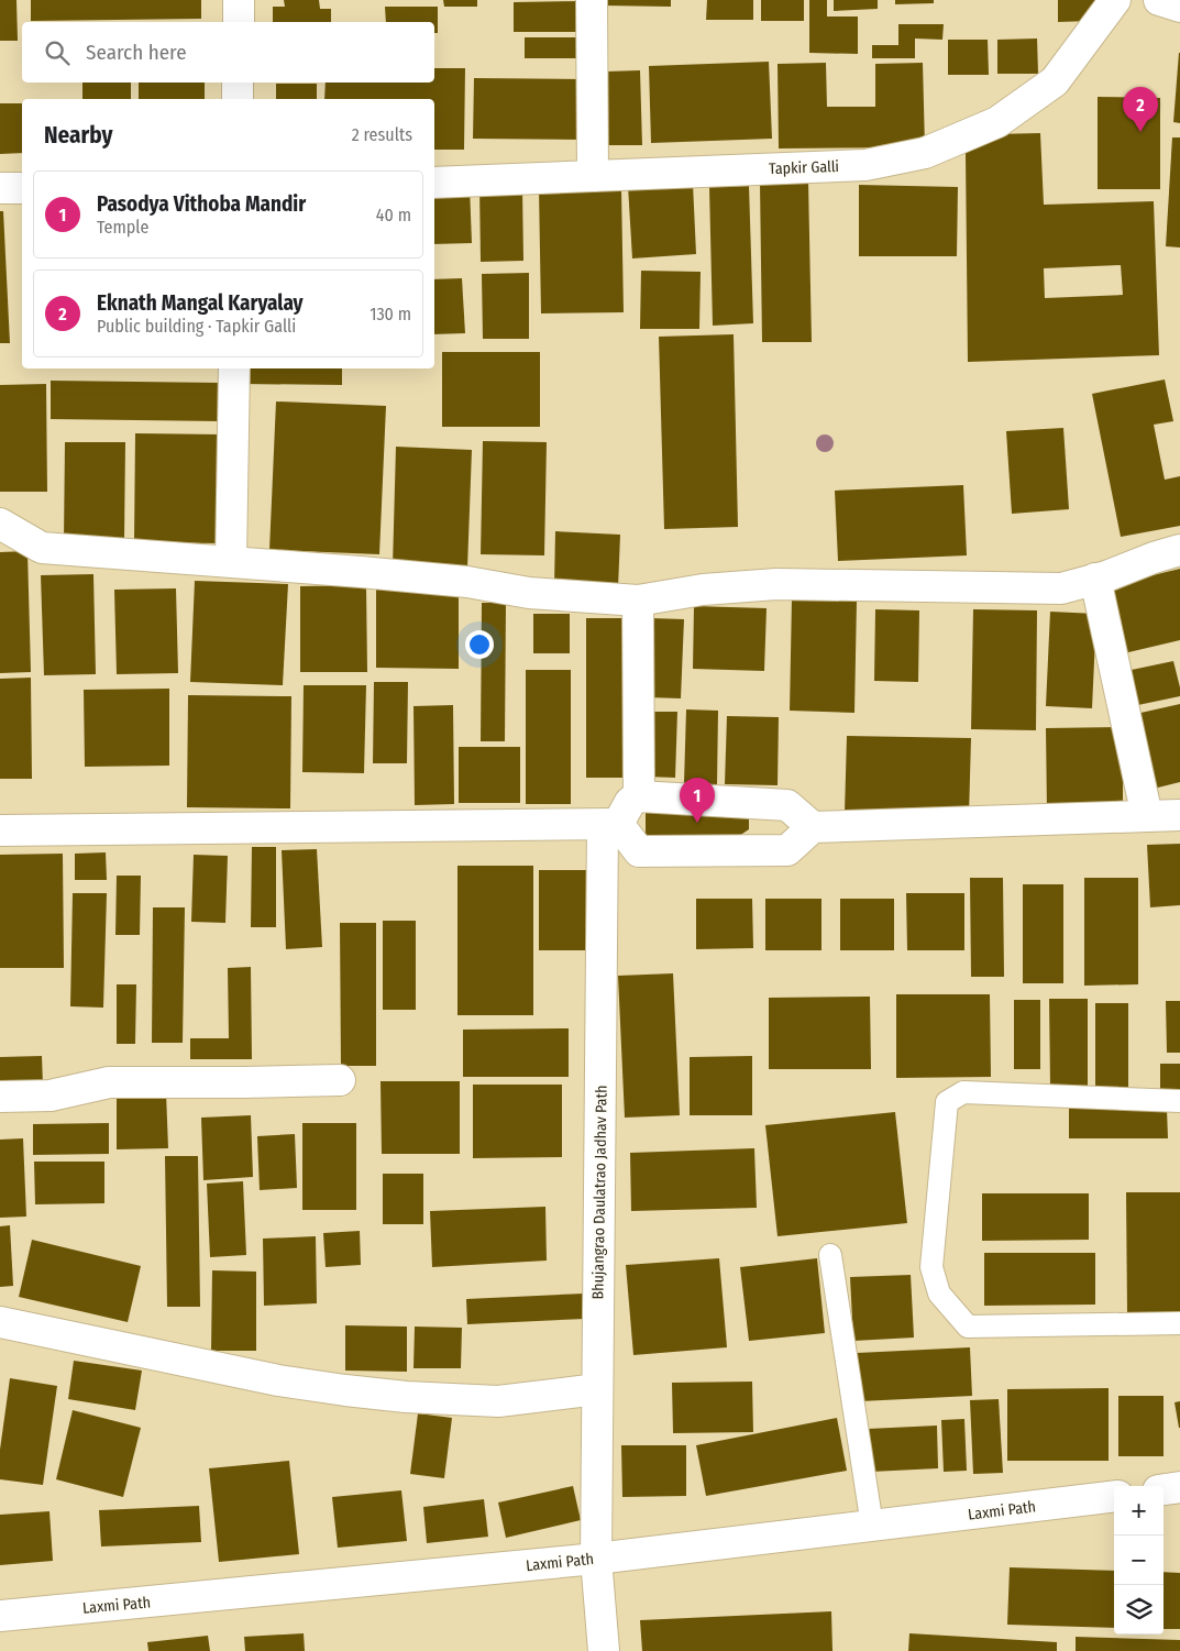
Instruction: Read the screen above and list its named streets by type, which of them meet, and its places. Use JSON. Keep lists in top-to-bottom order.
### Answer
{
  "streets": {
    "street": ["Tapkir Galli", "Bhujangrao Daulatrao Jadhav Path", "Laxmi Path"]
  },
  "crossings": [
    ["Bhujangrao Daulatrao Jadhav Path", "Laxmi Path"]
  ],
  "page": {
    "search": "Search here",
    "pins": ["2", "1"],
    "heading": ["Nearby", "2 results"],
    "list": [
      {
        "mark": "1",
        "name": "Pasodya Vithoba Mandir",
        "note": "Temple",
        "value": "40 m"
      },
      {
        "mark": "2",
        "name": "Eknath Mangal Karyalay",
        "note": "Public building · Tapkir Galli",
        "value": "130 m"
      }
    ],
    "map_buttons": ["+", "−"]
  }
}
